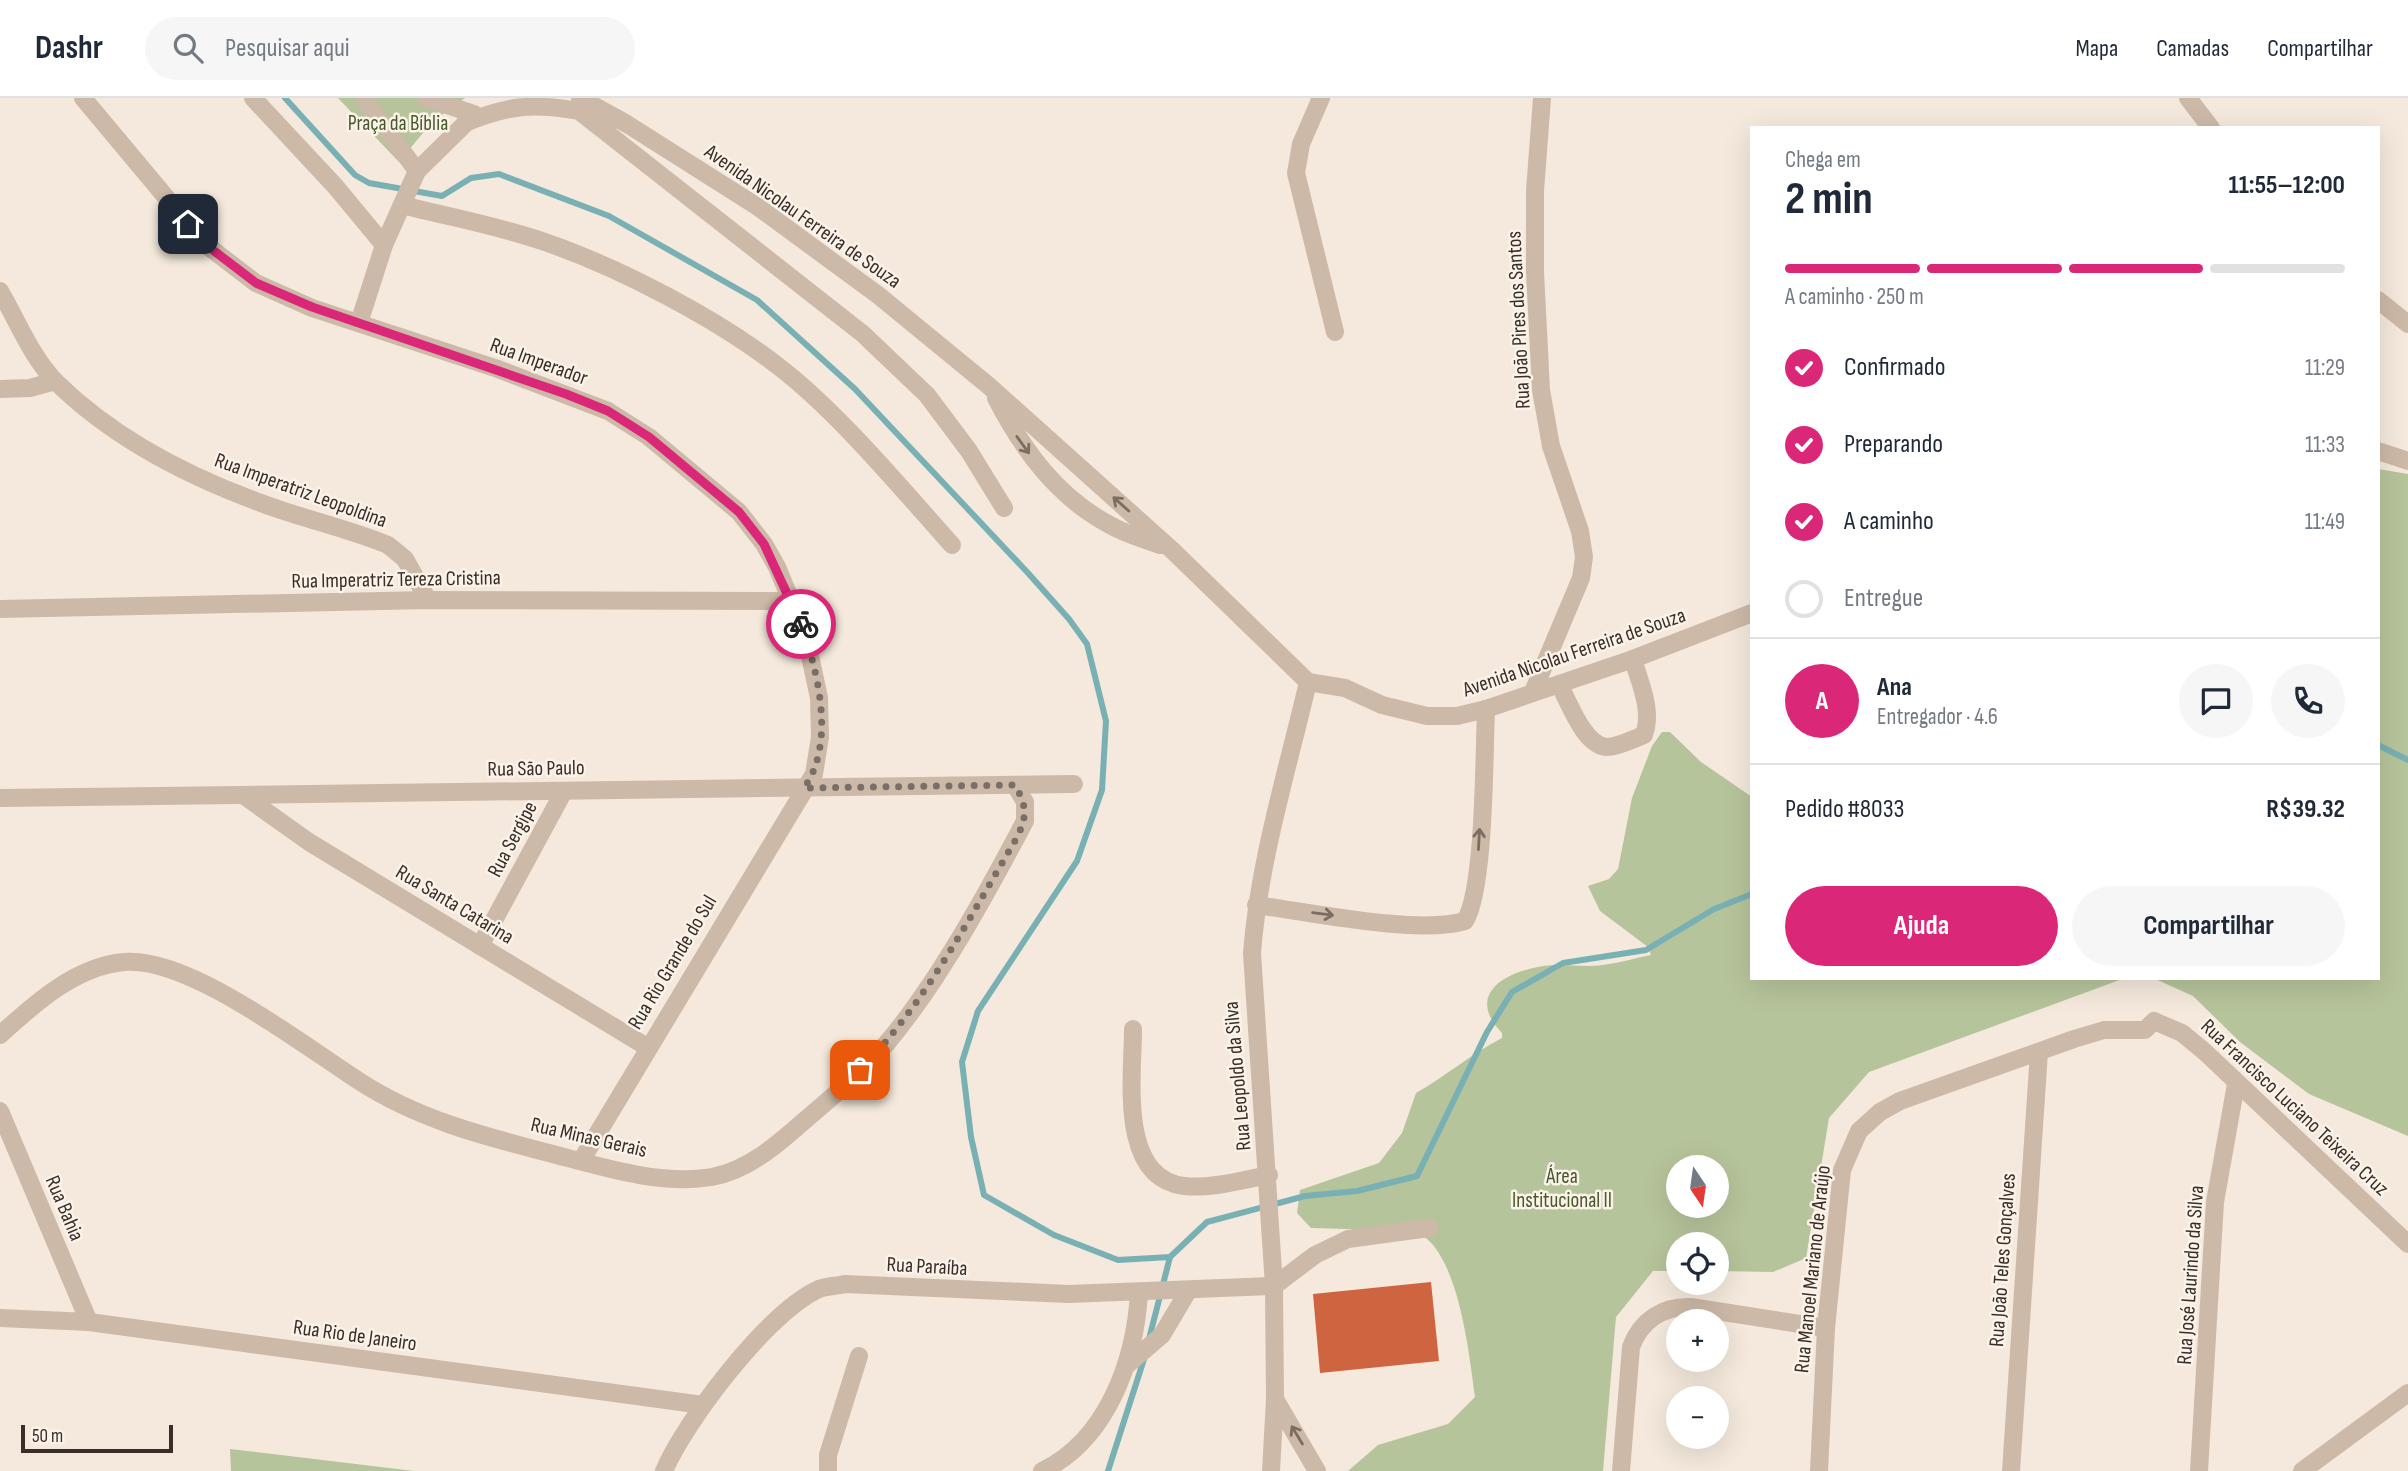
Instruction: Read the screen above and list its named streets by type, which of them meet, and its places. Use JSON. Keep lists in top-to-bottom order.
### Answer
{
  "streets": {
    "street": [
      "Avenida Nicolau Ferreira de Souza",
      "Rua João Pires dos Santos",
      "Rua Imperador",
      "Rua Imperatriz Leopoldina",
      "Rua Imperatriz Tereza Cristina",
      "Rua São Paulo",
      "Rua Sergipe",
      "Rua Santa Catarina",
      "Rua Rio Grande do Sul",
      "Rua Leopoldo da Silva",
      "Rua Francisco Luciano Teixeira Cruz",
      "Rua Minas Gerais",
      "Rua Bahia",
      "Rua João Teles Gonçalves",
      "Rua Paraíba",
      "Rua Manoel Mariano de Araújo",
      "Rua José Laurindo da Silva",
      "Rua Rio de Janeiro"
    ]
  },
  "crossings": [
    ["Avenida Nicolau Ferreira de Souza", "Rua João Pires dos Santos"],
    ["Avenida Nicolau Ferreira de Souza", "Rua Leopoldo da Silva"],
    ["Rua Imperador", "Rua Imperatriz Tereza Cristina"],
    ["Rua Imperador", "Rua São Paulo"],
    ["Rua Imperador", "Rua Rio Grande do Sul"],
    ["Rua Imperatriz Leopoldina", "Rua Imperatriz Tereza Cristina"],
    ["Rua São Paulo", "Rua Sergipe"],
    ["Rua São Paulo", "Rua Santa Catarina"],
    ["Rua São Paulo", "Rua Rio Grande do Sul"],
    ["Rua São Paulo", "Rua Minas Gerais"],
    ["Rua Sergipe", "Rua Santa Catarina"],
    ["Rua Santa Catarina", "Rua Rio Grande do Sul"],
    ["Rua Rio Grande do Sul", "Rua Minas Gerais"],
    ["Rua Leopoldo da Silva", "Rua Paraíba"],
    ["Rua Francisco Luciano Teixeira Cruz", "Rua Manoel Mariano de Araújo"],
    ["Rua Francisco Luciano Teixeira Cruz", "Rua José Laurindo da Silva"],
    ["Rua Bahia", "Rua Rio de Janeiro"],
    ["Rua João Teles Gonçalves", "Rua Manoel Mariano de Araújo"],
    ["Rua Paraíba", "Rua Rio de Janeiro"]
  ],
  "parks": ["Praça da Bíblia", "Área Institucional II"],
  "scale_bar": "50 m",
  "north": "bottom",
  "page": {
    "header": "Dashr",
    "search": "Pesquisar aqui",
    "nav": ["Mapa", "Camadas", "Compartilhar"],
    "heading": ["2 min", "Chega em", "11:55–12:00"],
    "panel": [
      "Ana",
      "Entregador · 4.6",
      "Pedido #8033",
      "R$39.32"
    ],
    "bar": "A caminho · 250 m",
    "list": [
      ["Confirmado", "11:29"],
      ["Preparando", "11:33"],
      ["A caminho", "11:49"],
      "Entregue"
    ],
    "round": "A",
    "buttons": ["Ajuda", "Compartilhar"],
    "map_buttons": ["+", "−"],
    "scale": "50 m"
  }
}
